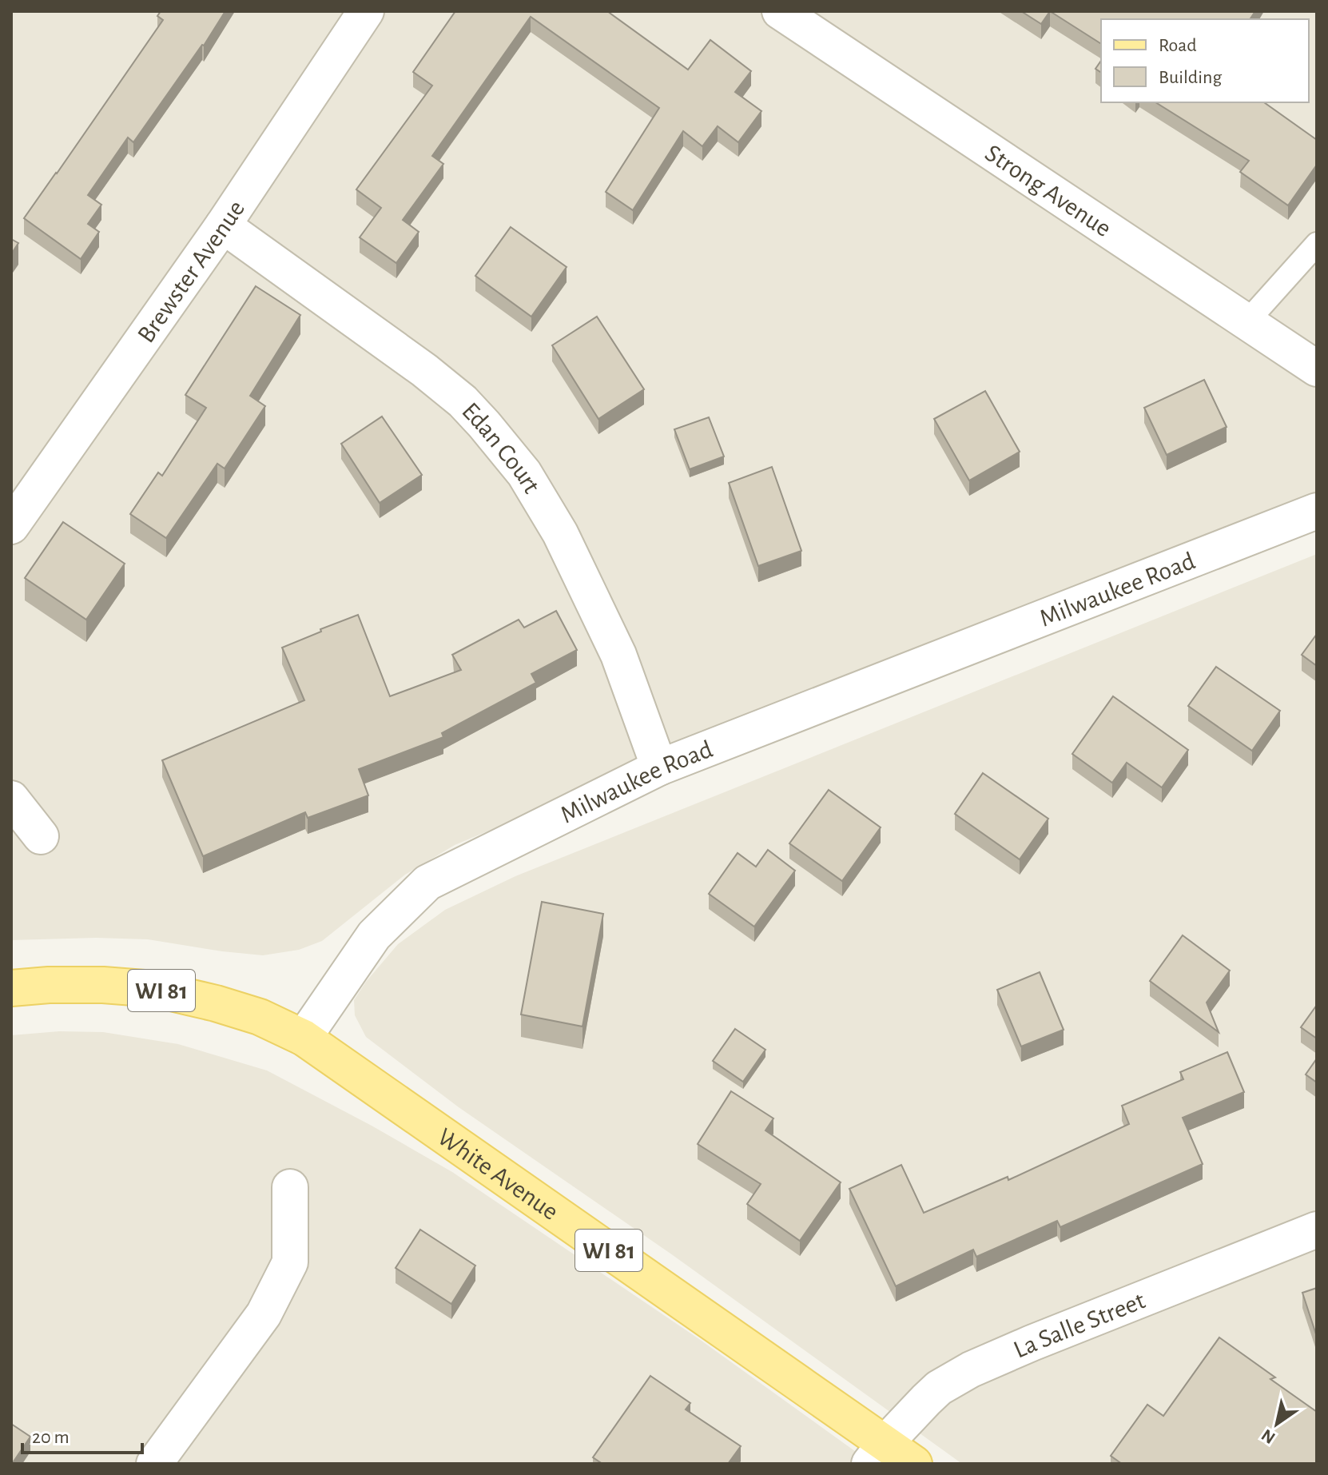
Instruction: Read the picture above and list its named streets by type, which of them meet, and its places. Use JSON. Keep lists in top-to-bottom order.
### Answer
{
  "streets": {
    "main road": ["WI 81", "White Avenue"],
    "street": [
      "Strong Avenue",
      "Brewster Avenue",
      "Edan Court",
      "Milwaukee Road",
      "La Salle Street"
    ]
  },
  "crossings": [
    ["Brewster Avenue", "Edan Court"],
    ["Edan Court", "Milwaukee Road"],
    ["Milwaukee Road", "WI 81"],
    ["Milwaukee Road", "White Avenue"],
    ["WI 81", "White Avenue"],
    ["White Avenue", "La Salle Street"]
  ],
  "legend": ["Road", "Building"],
  "scale_bar": "20 m",
  "north": "bottom left"
}
